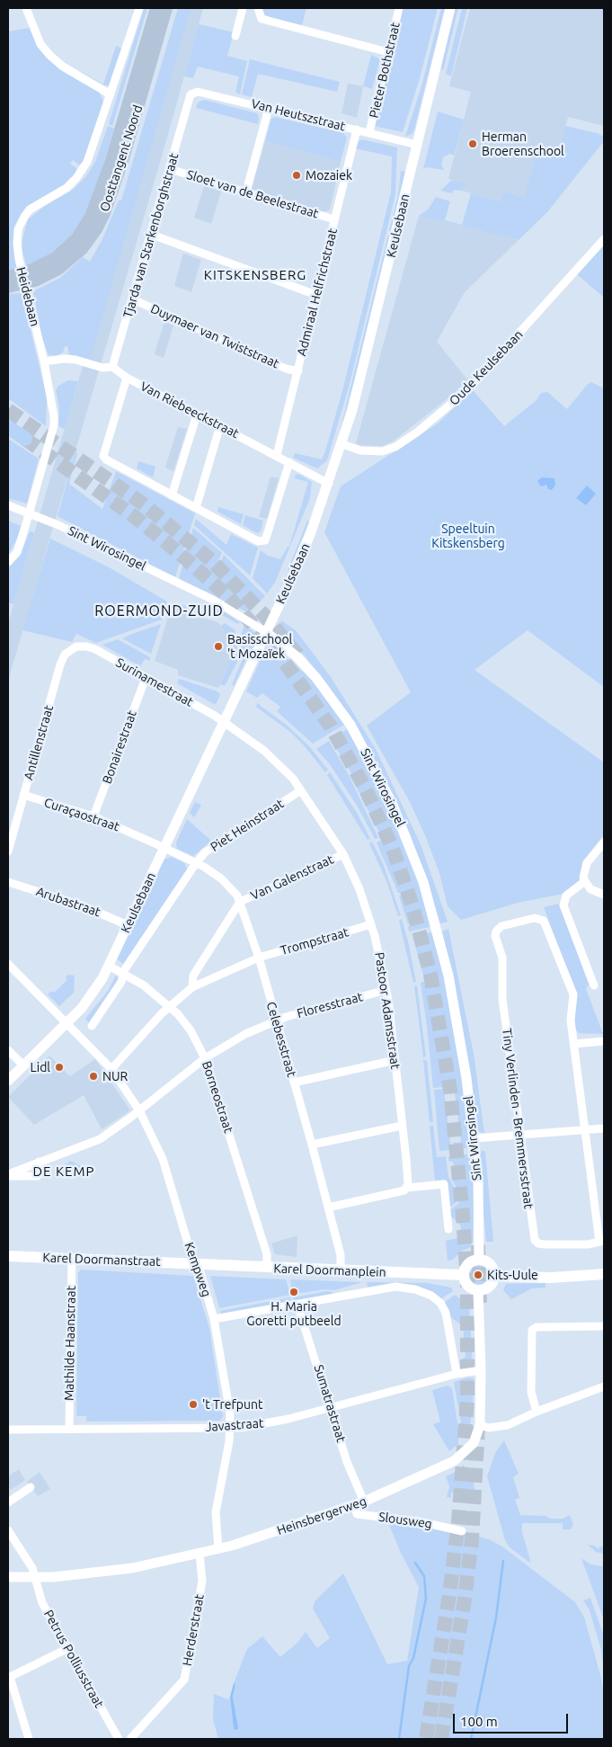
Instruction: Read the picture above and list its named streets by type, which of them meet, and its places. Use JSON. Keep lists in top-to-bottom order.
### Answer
{
  "streets": {
    "main road": ["Oosttangent Noord", "Karel Doormanstraat", "Karel Doormanplein"],
    "street": [
      "Pieter Bothstraat",
      "Van Heutszstraat",
      "Sloet van de Beelestraat",
      "Keulsebaan",
      "Tjarda van Starkenborghstraat",
      "Admiraal Helfrichstraat",
      "Heidebaan",
      "Duymaer van Twiststraat",
      "Oude Keulsebaan",
      "Van Riebeeckstraat",
      "Sint Wirosingel",
      "Surinamestraat",
      "Antillenstraat",
      "Bonairestraat",
      "Curaçaostraat",
      "Piet Heinstraat",
      "Van Galenstraat",
      "Arubastraat",
      "Trompstraat",
      "Floresstraat",
      "Pastoor Adamsstraat",
      "Celebesstraat",
      "Borneostraat",
      "Tiny Verlinden - Bremmersstraat",
      "Kempweg",
      "Mathilde Haanstraat",
      "Sumatrastraat",
      "Javastraat",
      "Heinsbergerweg",
      "Slousweg",
      "Herderstraat",
      "Petrus Polliusstraat"
    ]
  },
  "crossings": [
    ["Pieter Bothstraat", "Van Heutszstraat"],
    ["Van Heutszstraat", "Keulsebaan"],
    ["Van Heutszstraat", "Tjarda van Starkenborghstraat"],
    ["Van Heutszstraat", "Admiraal Helfrichstraat"],
    ["Sloet van de Beelestraat", "Tjarda van Starkenborghstraat"],
    ["Sloet van de Beelestraat", "Admiraal Helfrichstraat"],
    ["Keulsebaan", "Oude Keulsebaan"],
    ["Keulsebaan", "Van Riebeeckstraat"],
    ["Keulsebaan", "Sint Wirosingel"],
    ["Keulsebaan", "Surinamestraat"],
    ["Keulsebaan", "Curaçaostraat"],
    ["Keulsebaan", "Piet Heinstraat"],
    ["Keulsebaan", "Arubastraat"],
    ["Keulsebaan", "Pastoor Adamsstraat"],
    ["Keulsebaan", "Celebesstraat"],
    ["Keulsebaan", "Borneostraat"],
    ["Keulsebaan", "Kempweg"],
    ["Tjarda van Starkenborghstraat", "Duymaer van Twiststraat"],
    ["Tjarda van Starkenborghstraat", "Van Riebeeckstraat"],
    ["Admiraal Helfrichstraat", "Duymaer van Twiststraat"],
    ["Admiraal Helfrichstraat", "Van Riebeeckstraat"],
    ["Heidebaan", "Van Riebeeckstraat"],
    ["Sint Wirosingel", "Karel Doormanplein"],
    ["Surinamestraat", "Antillenstraat"],
    ["Surinamestraat", "Bonairestraat"],
    ["Surinamestraat", "Pastoor Adamsstraat"],
    ["Antillenstraat", "Curaçaostraat"],
    ["Bonairestraat", "Curaçaostraat"],
    ["Curaçaostraat", "Celebesstraat"],
    ["Piet Heinstraat", "Pastoor Adamsstraat"],
    ["Piet Heinstraat", "Celebesstraat"],
    ["Van Galenstraat", "Pastoor Adamsstraat"],
    ["Van Galenstraat", "Celebesstraat"],
    ["Trompstraat", "Pastoor Adamsstraat"],
    ["Trompstraat", "Celebesstraat"],
    ["Trompstraat", "Borneostraat"],
    ["Trompstraat", "Kempweg"],
    ["Floresstraat", "Pastoor Adamsstraat"],
    ["Floresstraat", "Celebesstraat"],
    ["Floresstraat", "Borneostraat"],
    ["Floresstraat", "Kempweg"],
    ["Celebesstraat", "Karel Doormanplein"],
    ["Borneostraat", "Karel Doormanplein"],
    ["Karel Doormanstraat", "Kempweg"],
    ["Karel Doormanstraat", "Karel Doormanplein"],
    ["Karel Doormanstraat", "Mathilde Haanstraat"],
    ["Kempweg", "Karel Doormanplein"],
    ["Kempweg", "Javastraat"],
    ["Kempweg", "Heinsbergerweg"],
    ["Karel Doormanplein", "Sumatrastraat"],
    ["Karel Doormanplein", "Javastraat"],
    ["Mathilde Haanstraat", "Javastraat"],
    ["Sumatrastraat", "Javastraat"],
    ["Sumatrastraat", "Heinsbergerweg"],
    ["Sumatrastraat", "Slousweg"],
    ["Heinsbergerweg", "Slousweg"],
    ["Heinsbergerweg", "Herderstraat"],
    ["Heinsbergerweg", "Petrus Polliusstraat"]
  ],
  "districts": ["KITSKENSBERG", "ROERMOND-ZUID", "DE KEMP"],
  "parks": ["Speeltuin Kitskensberg"],
  "places": [
    "Herman Broerenschool",
    "Mozaiek",
    "Basisschool 't Mozaïek",
    "Lidl",
    "NUR",
    "Kits-Uule",
    "H. Maria Goretti putbeeld",
    "'t Trefpunt"
  ],
  "scale_bar": "100 m"
}
